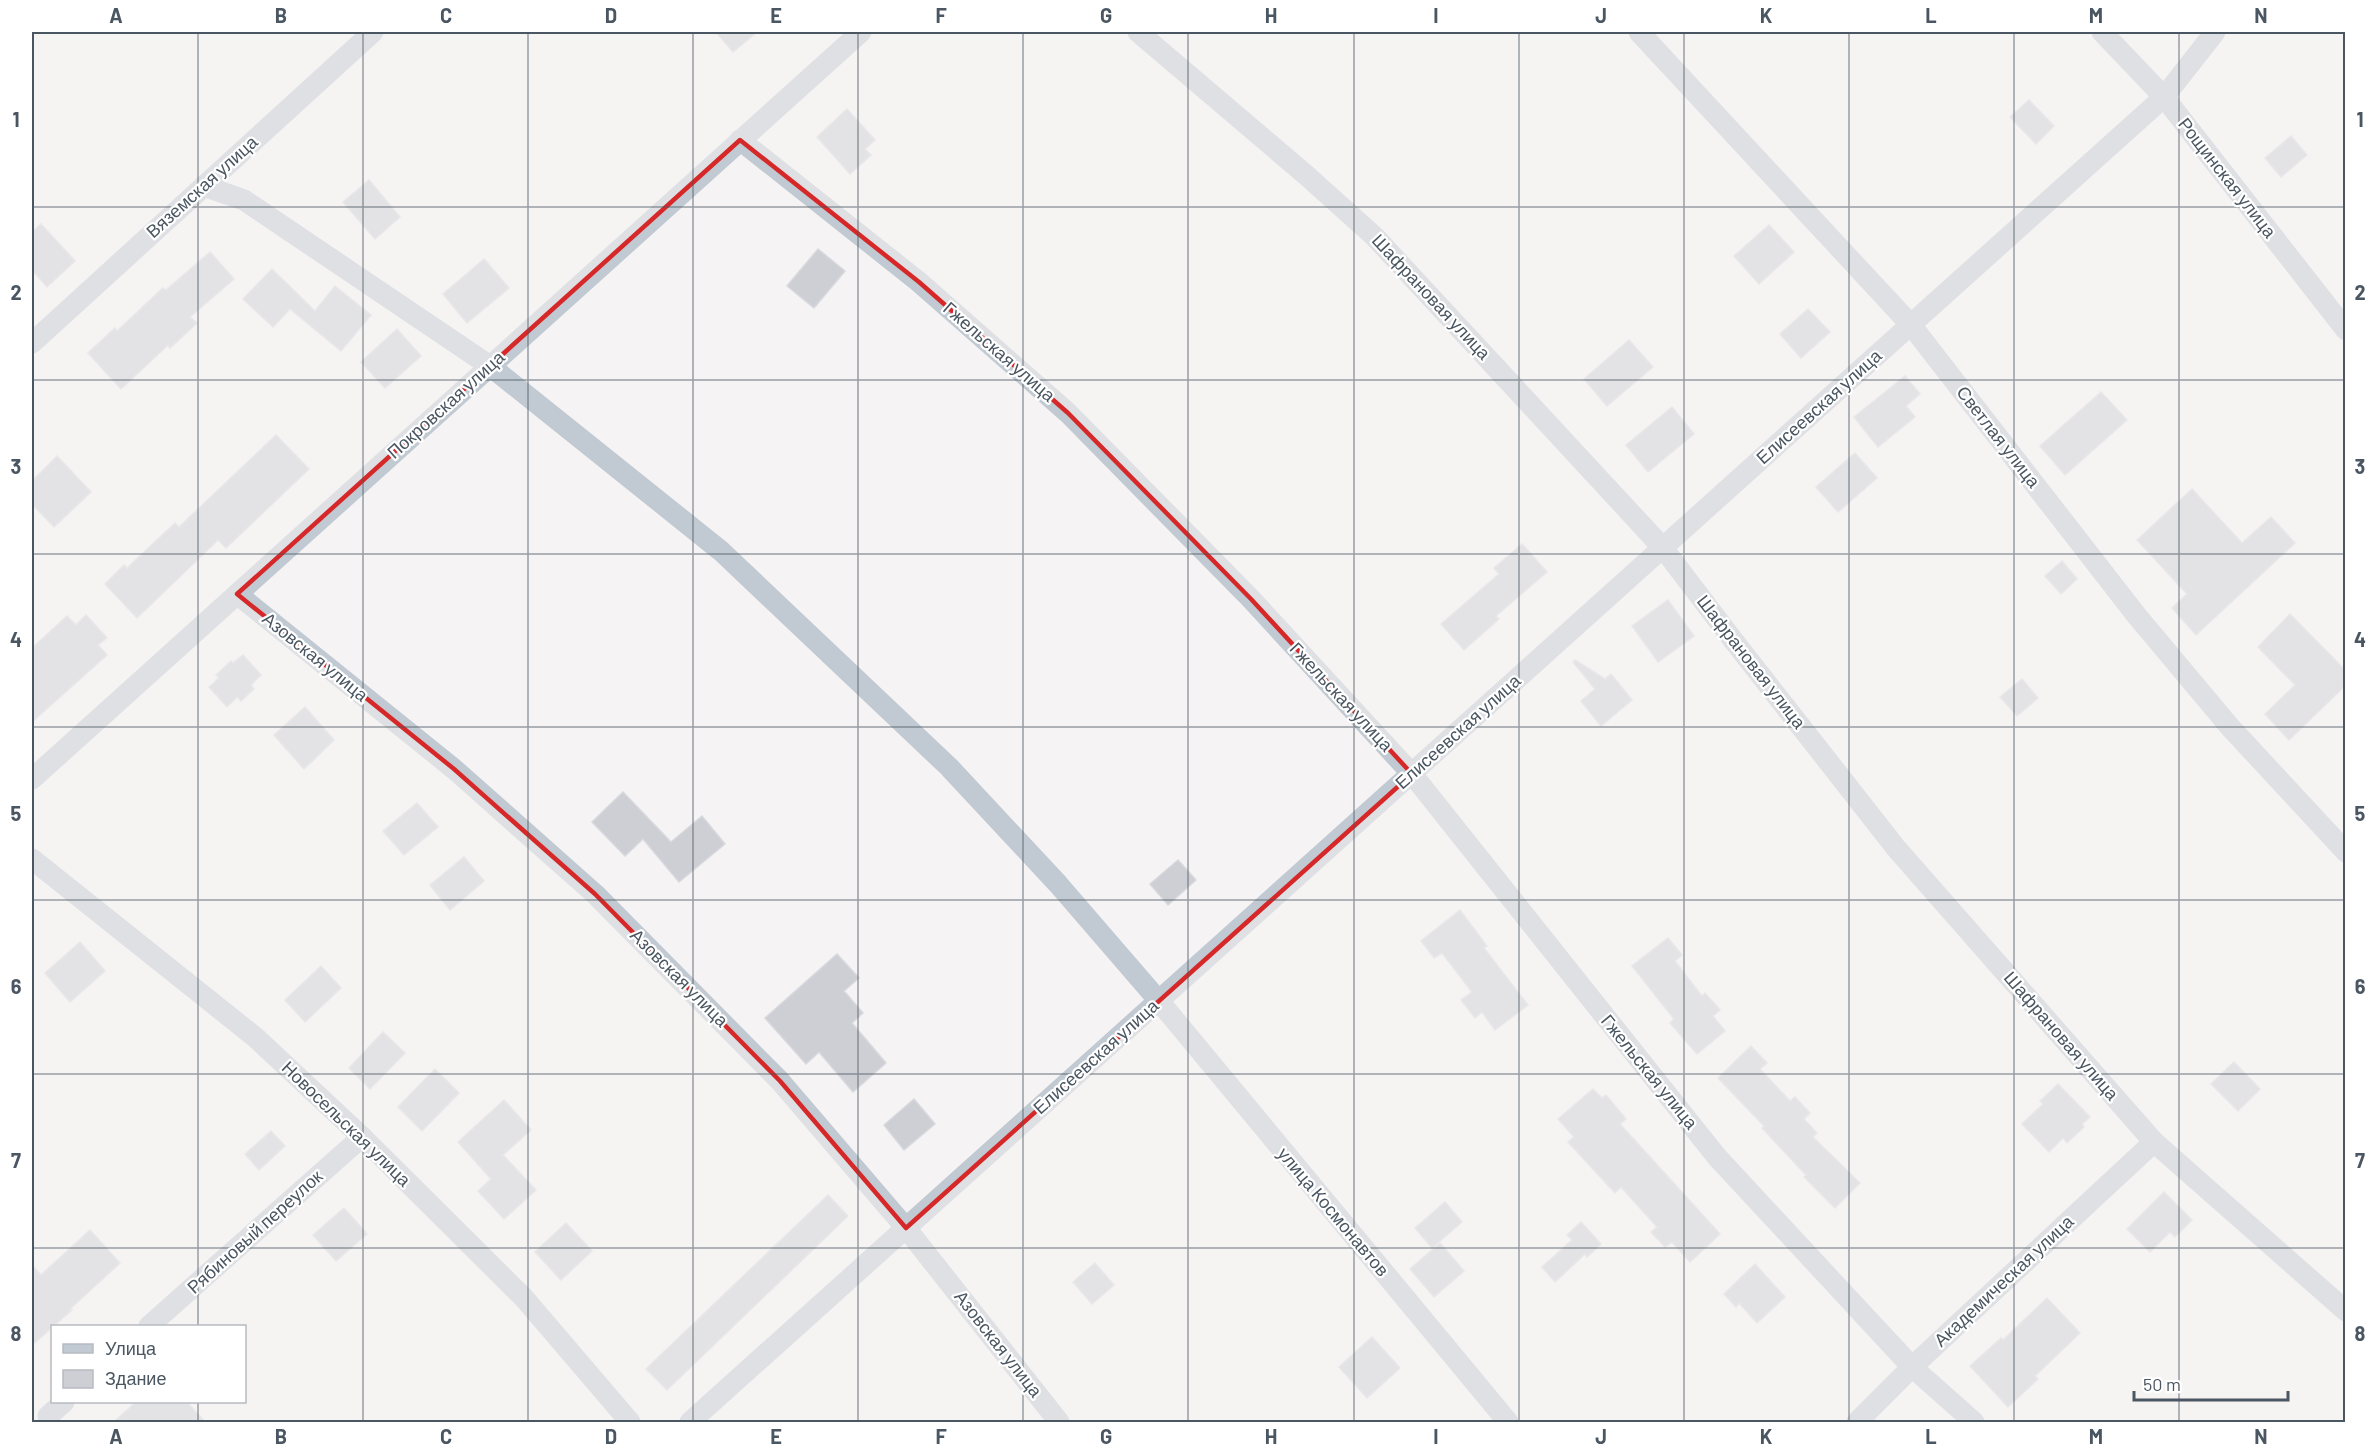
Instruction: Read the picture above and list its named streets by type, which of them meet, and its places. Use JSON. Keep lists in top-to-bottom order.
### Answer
{
  "streets": {
    "street": [
      "Рощинская улица",
      "Вяземская улица",
      "Шафрановая улица",
      "Гжельская улица",
      "Покровская улица",
      "Елисеевская улица",
      "Светлая улица",
      "Азовская улица",
      "Новосельская улица",
      "улица Космонавтов",
      "Рябиновый переулок",
      "Академическая улица"
    ]
  },
  "crossings": [
    ["Рощинская улица", "Елисеевская улица"],
    ["Вяземская улица", "улица Космонавтов"],
    ["Шафрановая улица", "Елисеевская улица"],
    ["Шафрановая улица", "Академическая улица"],
    ["Гжельская улица", "Покровская улица"],
    ["Гжельская улица", "Елисеевская улица"],
    ["Гжельская улица", "Академическая улица"],
    ["Покровская улица", "Азовская улица"],
    ["Покровская улица", "улица Космонавтов"],
    ["Елисеевская улица", "Светлая улица"],
    ["Елисеевская улица", "Азовская улица"],
    ["Елисеевская улица", "улица Космонавтов"],
    ["Новосельская улица", "Рябиновый переулок"]
  ],
  "legend": ["Улица", "Здание"],
  "scale_bar": "50 m",
  "grid": {
    "columns": [
      "A",
      "B",
      "C",
      "D",
      "E",
      "F",
      "G",
      "H",
      "I",
      "J",
      "K",
      "L",
      "M",
      "N"
    ],
    "rows": [
      "1",
      "2",
      "3",
      "4",
      "5",
      "6",
      "7",
      "8"
    ]
  }
}
